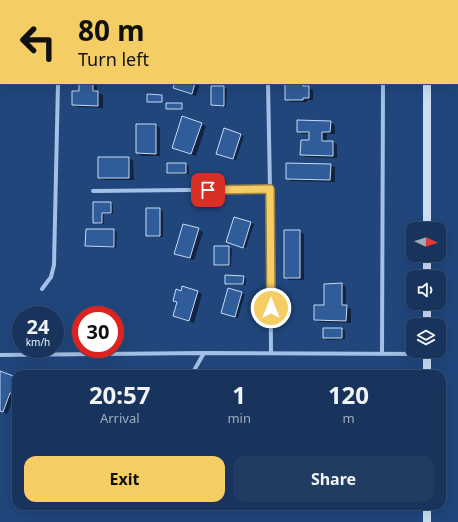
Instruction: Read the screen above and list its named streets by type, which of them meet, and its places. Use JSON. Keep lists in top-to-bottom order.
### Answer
{
  "north": "right",
  "page": {
    "turn": ["80 m", "Turn left"],
    "speed": "24 km/h",
    "limit": "30",
    "eta": [
      "20:57",
      "Arrival",
      "1",
      "min",
      "120",
      "m"
    ],
    "buttons": ["Exit", "Share"]
  }
}
